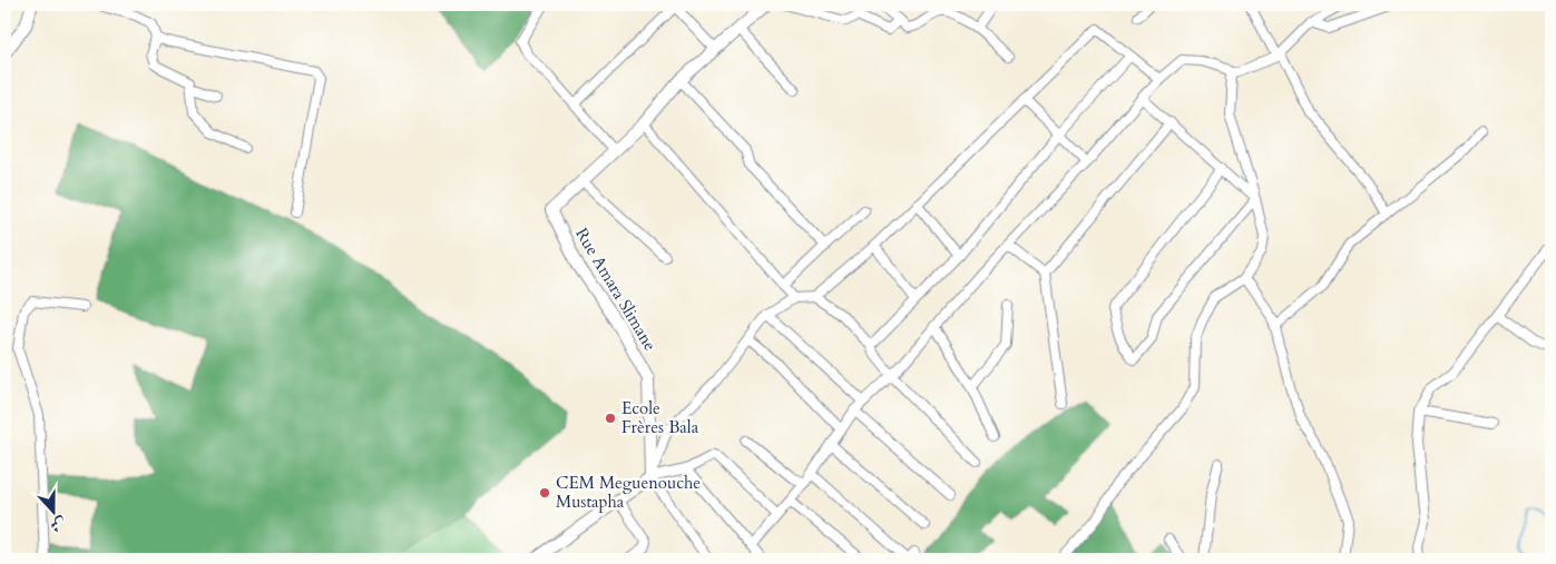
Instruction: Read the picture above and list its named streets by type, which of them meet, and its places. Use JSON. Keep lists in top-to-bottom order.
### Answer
{
  "streets": {
    "street": ["Rue Amara Slimane"]
  },
  "places": ["Ecole Frères Bala", "CEM Meguenouche Mustapha"],
  "north": "bottom"
}
